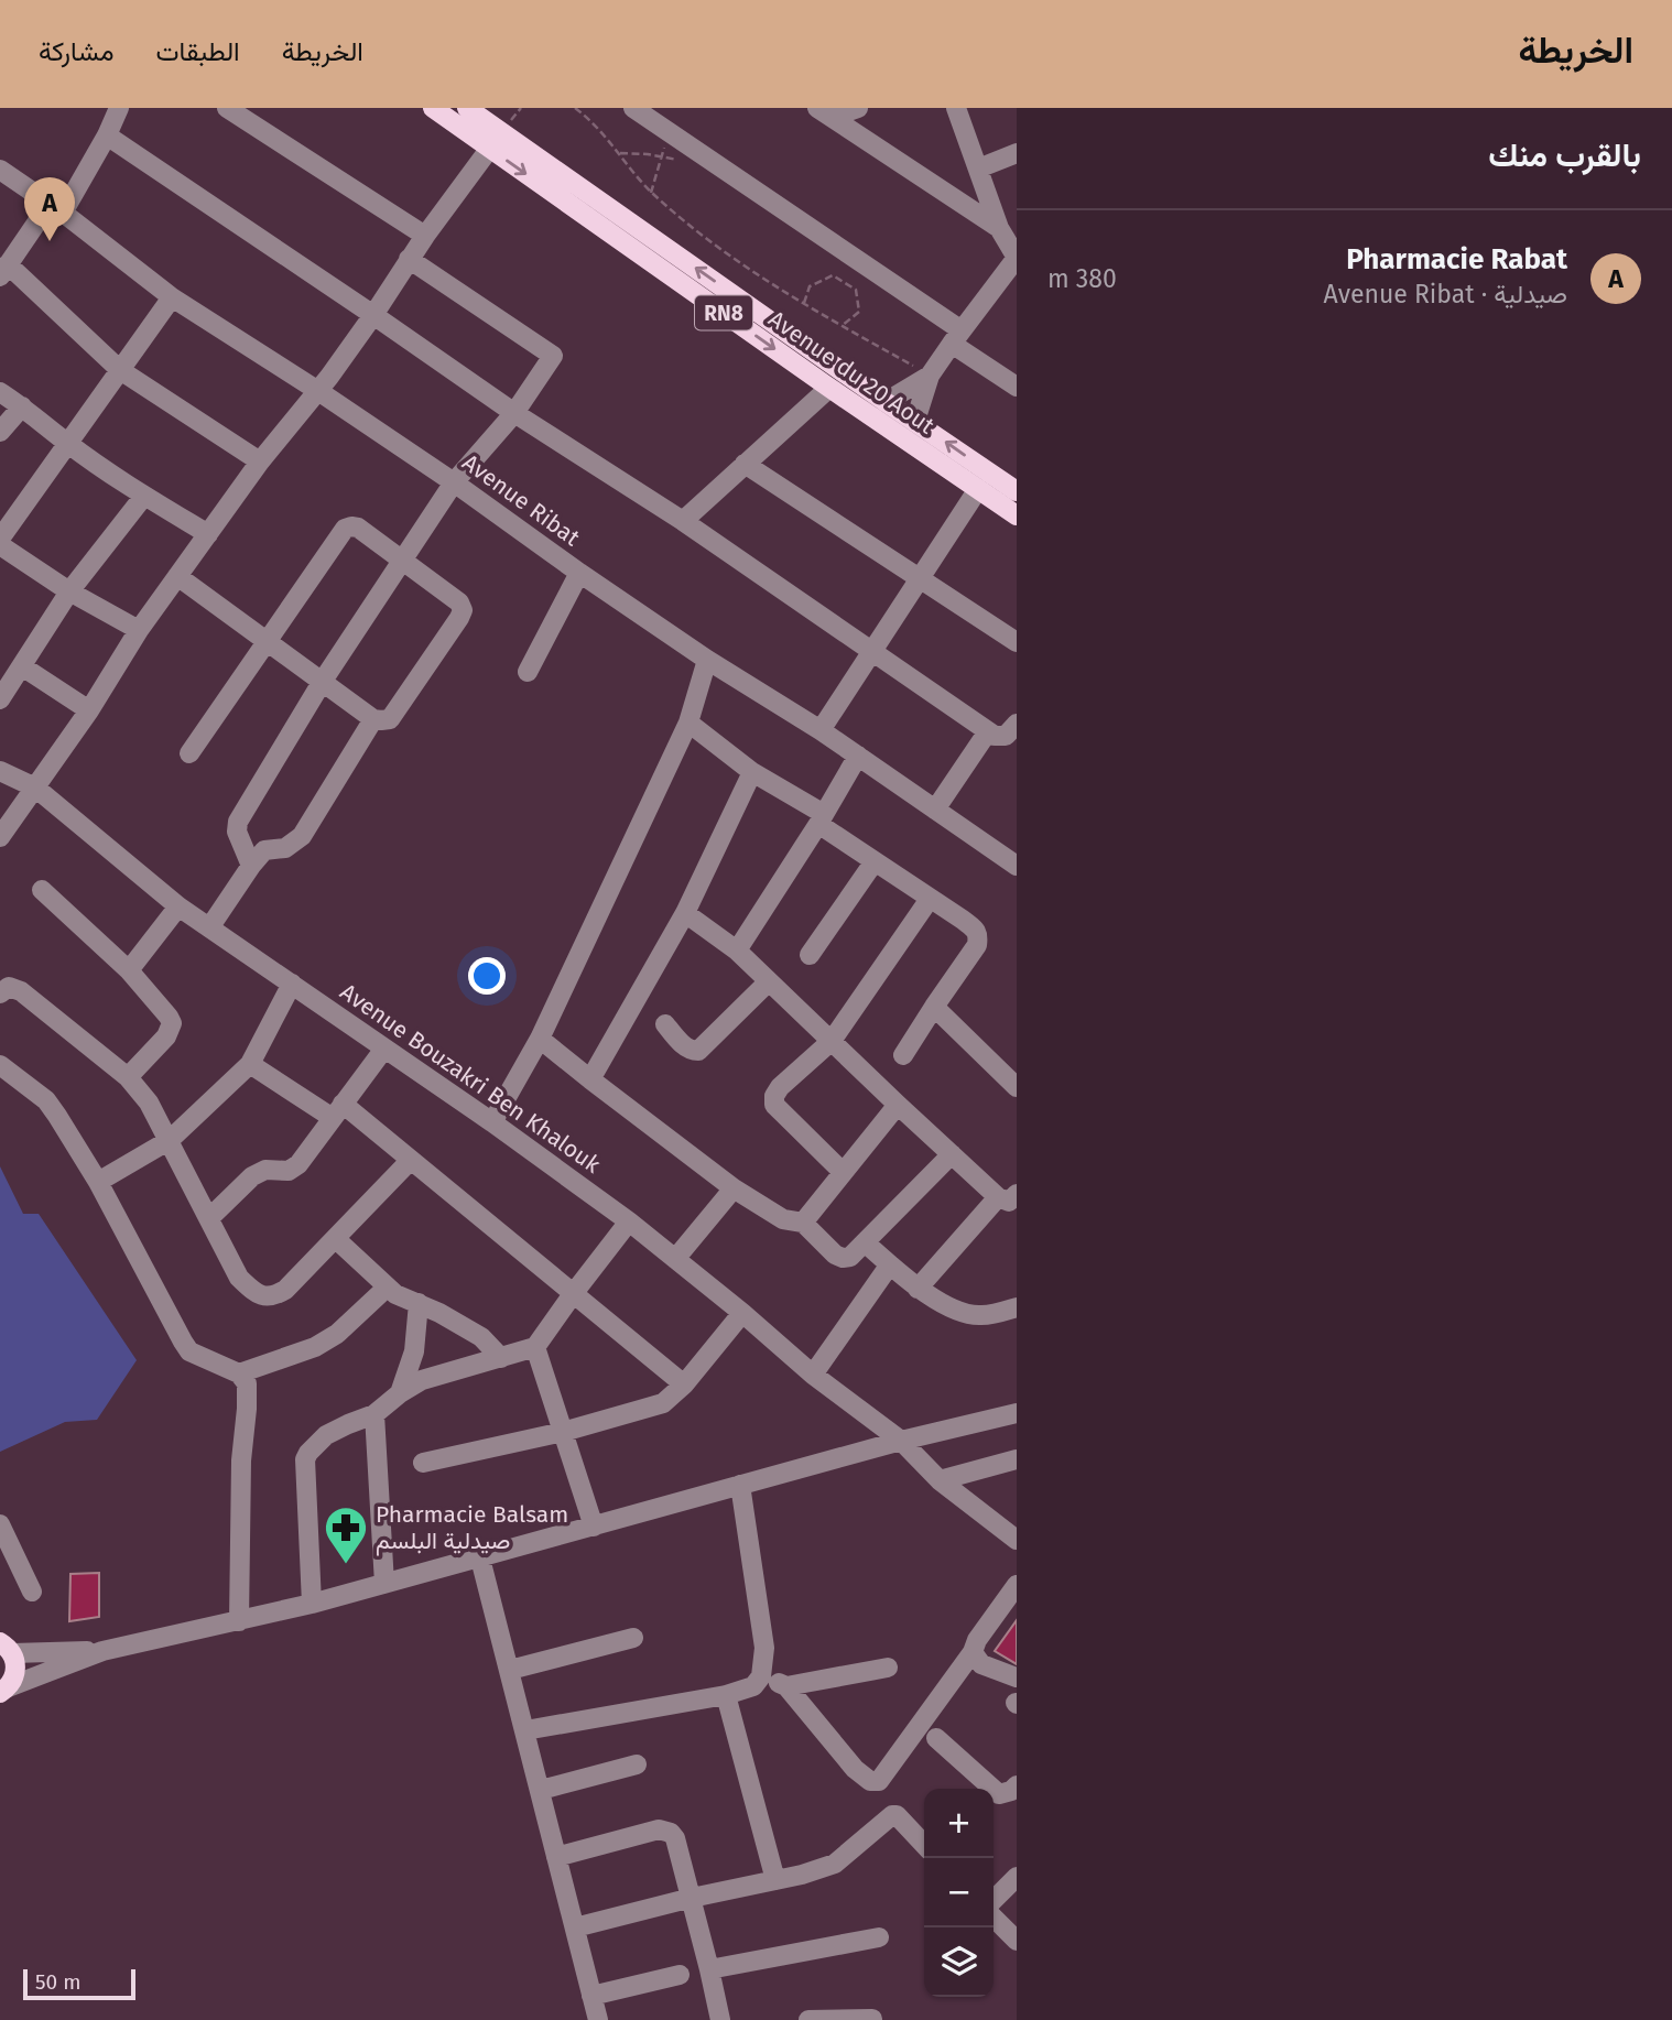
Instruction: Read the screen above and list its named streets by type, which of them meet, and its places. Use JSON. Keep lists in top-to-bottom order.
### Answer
{
  "streets": {
    "main road": ["RN8", "Avenue du 20 Aout"],
    "street": ["Avenue Ribat", "Avenue Bouzakri Ben Khalouk"]
  },
  "places": {
    "pharmacy": ["Pharmacie Balsam صيدلية البلسم"]
  },
  "scale_bar": "50 m",
  "page": {
    "header": "الخريطة",
    "nav": ["الخريطة", "الطبقات", "مشاركة"],
    "heading": "بالقرب منك",
    "pins": "A",
    "list": [
      {
        "mark": "A",
        "name": "Pharmacie Rabat",
        "note": "صيدلية · Avenue Ribat",
        "value": "380 m"
      }
    ],
    "map_buttons": ["+", "−"],
    "scale": "50 m"
  }
}
